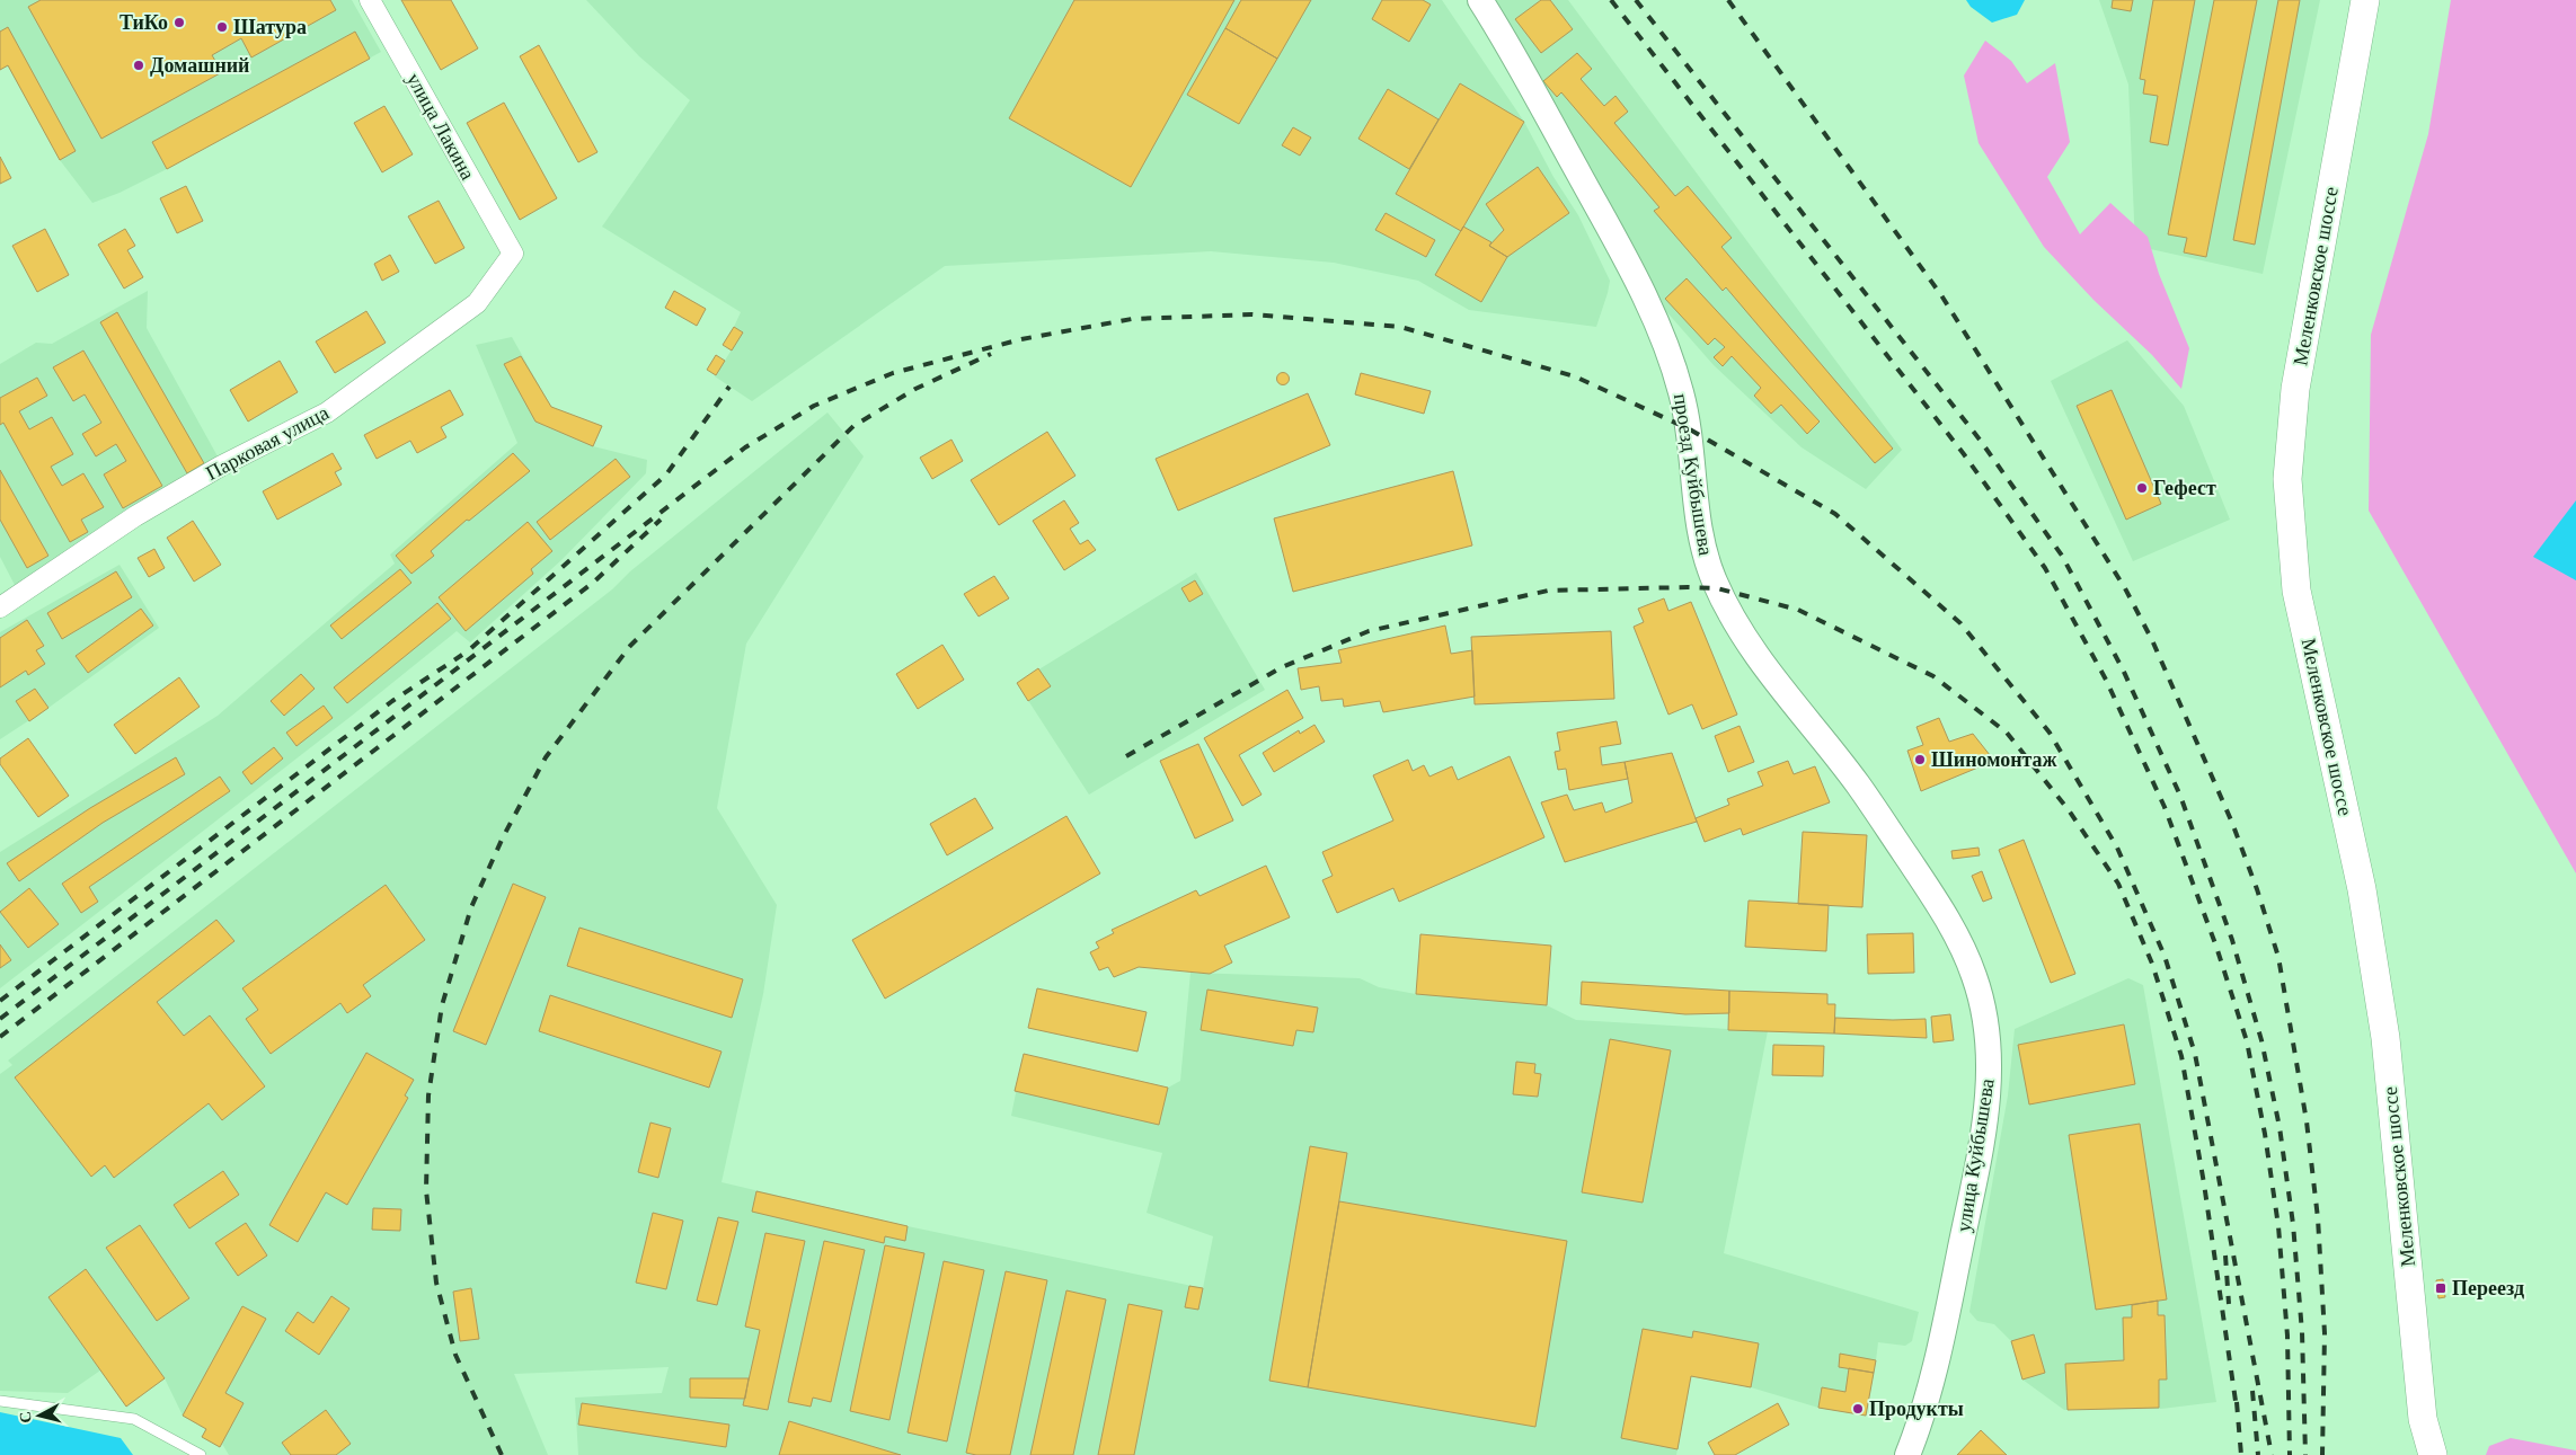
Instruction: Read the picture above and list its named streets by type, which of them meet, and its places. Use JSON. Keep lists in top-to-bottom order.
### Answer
{
  "streets": {
    "main road": ["Меленковское шоссе"],
    "street": [
      "улица Лакина",
      "Парковая улица",
      "проезд Куйбышева",
      "улица Куйбышева"
    ]
  },
  "crossings": [
    ["улица Лакина", "Парковая улица"],
    ["проезд Куйбышева", "улица Куйбышева"]
  ],
  "places": {
    "other": [
      "ТиКо",
      "Шатура",
      "Домашний",
      "Гефест",
      "Шиномонтаж",
      "Продукты"
    ],
    "transit": ["Переезд"]
  },
  "north": "left"
}
